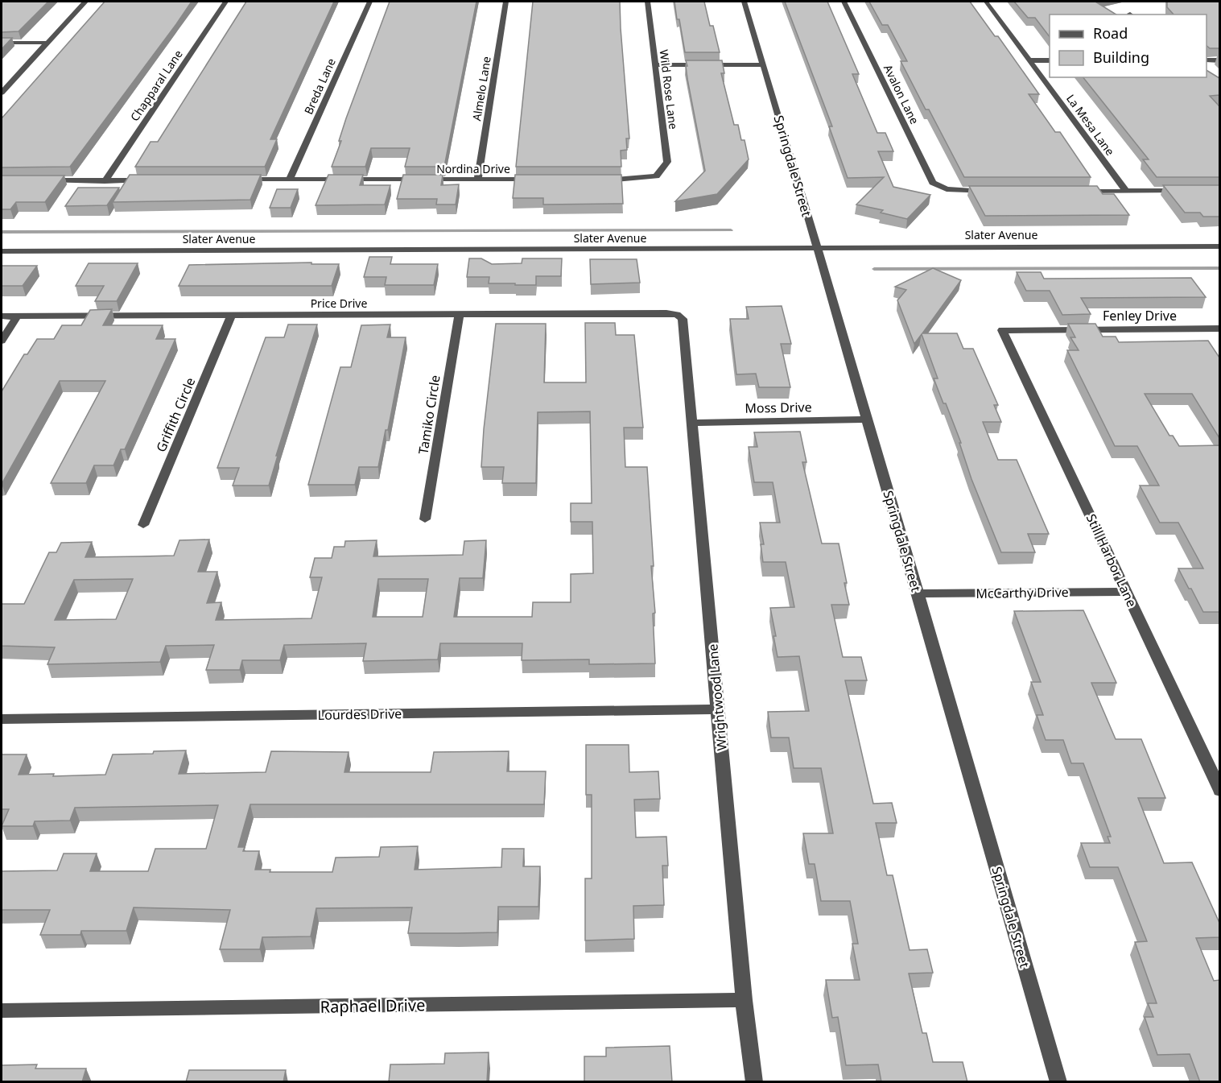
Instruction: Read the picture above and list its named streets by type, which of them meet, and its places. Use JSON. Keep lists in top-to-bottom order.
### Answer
{
  "streets": {
    "street": [
      "Chapparal Lane",
      "Breda Lane",
      "Almelo Lane",
      "Wild Rose Lane",
      "Avalon Lane",
      "La Mesa Lane",
      "Springdale Street",
      "Nordina Drive",
      "Slater Avenue",
      "Price Drive",
      "Fenley Drive",
      "Moss Drive",
      "Griffith Circle",
      "Tamiko Circle",
      "Still Harbor Lane",
      "McCarthy Drive",
      "Wrightwood Lane",
      "Lourdes Drive",
      "Raphael Drive"
    ]
  },
  "crossings": [
    ["Breda Lane", "Nordina Drive"],
    ["Almelo Lane", "Nordina Drive"],
    ["Springdale Street", "Slater Avenue"],
    ["Springdale Street", "Moss Drive"],
    ["Springdale Street", "McCarthy Drive"],
    ["Price Drive", "Griffith Circle"],
    ["Price Drive", "Tamiko Circle"],
    ["Price Drive", "Wrightwood Lane"],
    ["Fenley Drive", "Still Harbor Lane"],
    ["Moss Drive", "Wrightwood Lane"],
    ["Still Harbor Lane", "McCarthy Drive"],
    ["Wrightwood Lane", "Lourdes Drive"],
    ["Wrightwood Lane", "Raphael Drive"]
  ],
  "legend": ["Road", "Building"]
}
